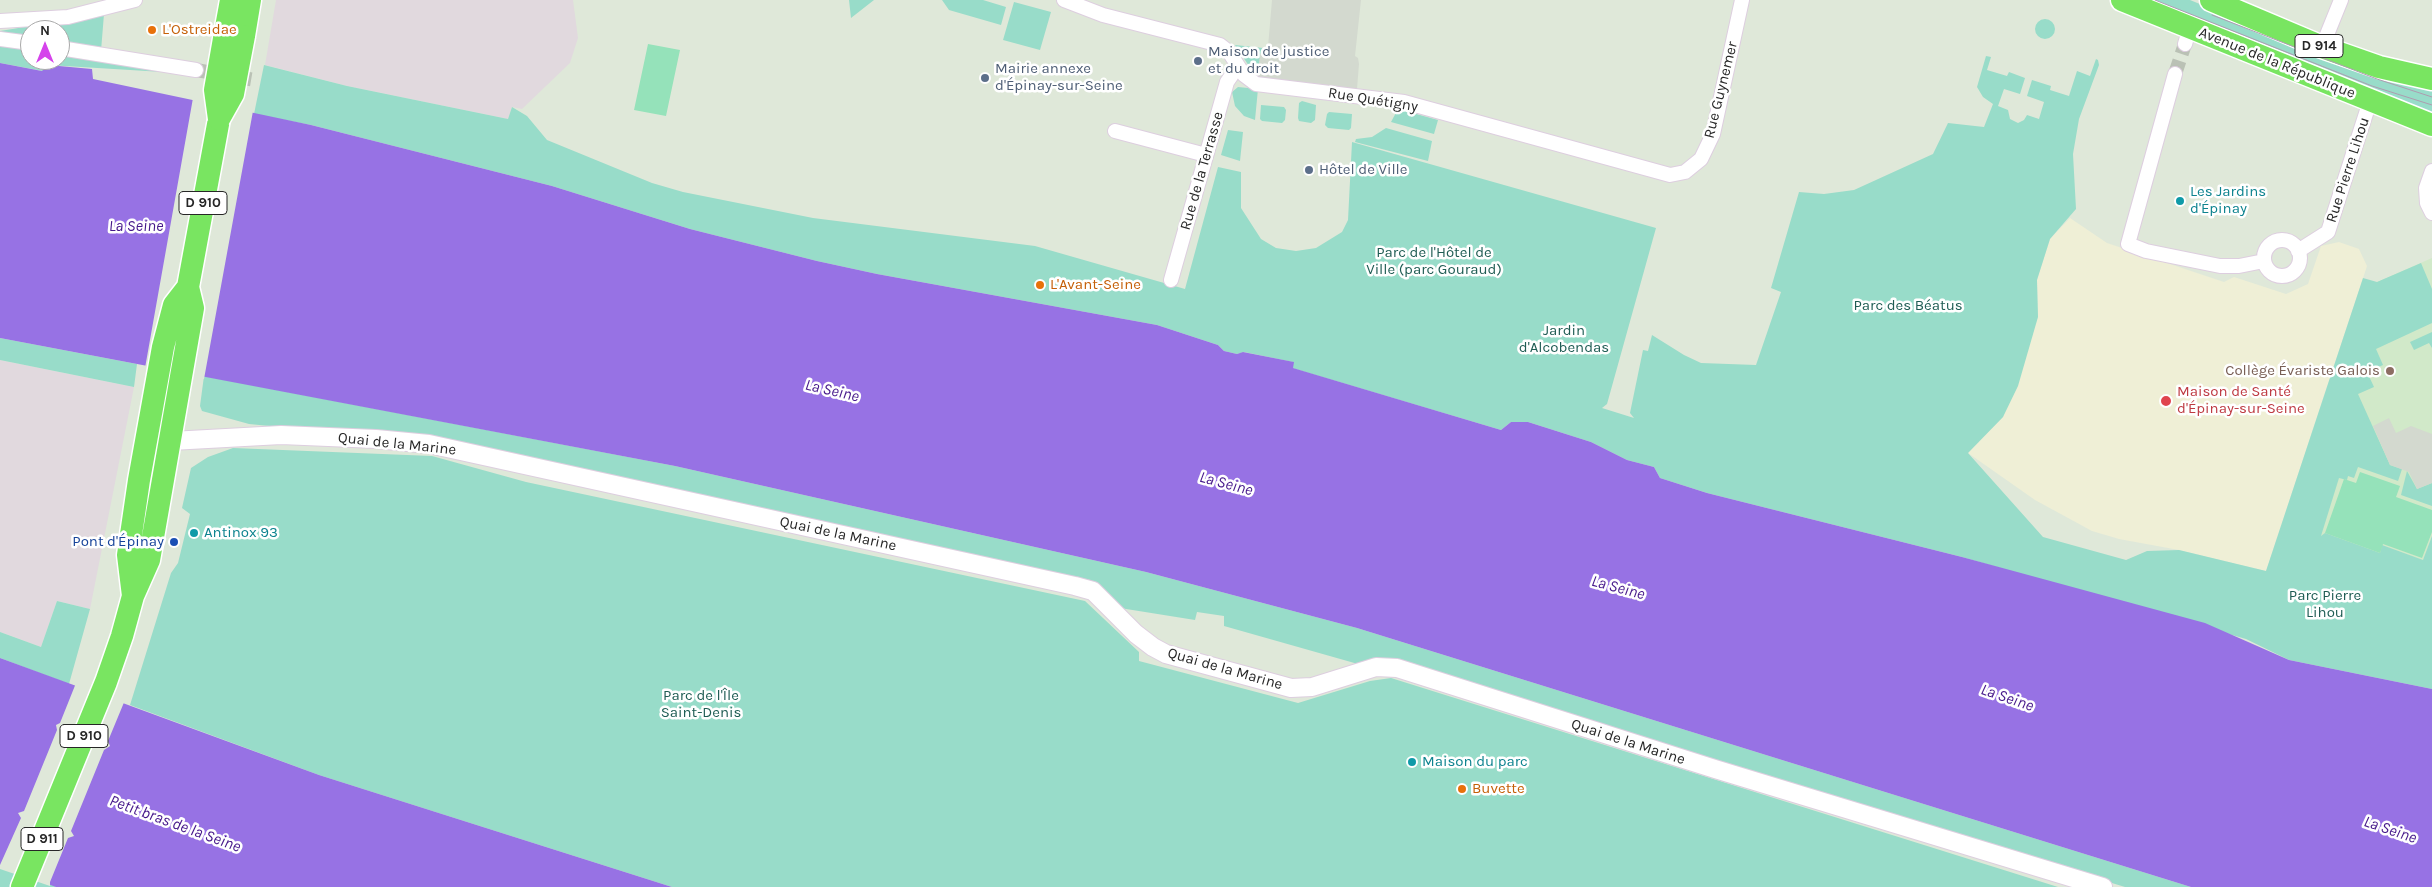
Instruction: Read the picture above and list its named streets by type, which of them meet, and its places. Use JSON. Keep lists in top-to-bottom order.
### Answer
{
  "streets": {
    "main road": [
      "D 914",
      "Avenue de la République",
      "D 910",
      "D 911"
    ],
    "street": [
      "Rue Guynemer",
      "Rue Quétigny",
      "Rue Pierre Lihou",
      "Rue de la Terrasse",
      "Quai de la Marine"
    ]
  },
  "crossings": [
    ["Avenue de la République", "Rue Pierre Lihou"],
    ["Rue Guynemer", "Rue Quétigny"],
    ["Rue Quétigny", "Rue de la Terrasse"],
    ["D 910", "Quai de la Marine"],
    ["D 910", "D 911"]
  ],
  "water": ["La Seine", "Petit bras de la Seine"],
  "parks": [
    "Parc de l'Hôtel de Ville (parc Gouraud)",
    "Parc des Béatus",
    "Jardin d'Alcobendas",
    "Parc Pierre Lihou",
    "Parc de l'Île Saint-Denis"
  ],
  "places": [
    "L'Ostreidae",
    "Maison de justice et du droit",
    "Mairie annexe d'Épinay-sur-Seine",
    "Hôtel de Ville",
    "Les Jardins d'Épinay",
    "L'Avant-Seine",
    "Collège Évariste Galois",
    "Maison de Santé d'Épinay-sur-Seine",
    "Antinox 93",
    "Pont d'Épinay",
    "Maison du parc",
    "Buvette"
  ],
  "north": "top"
}
